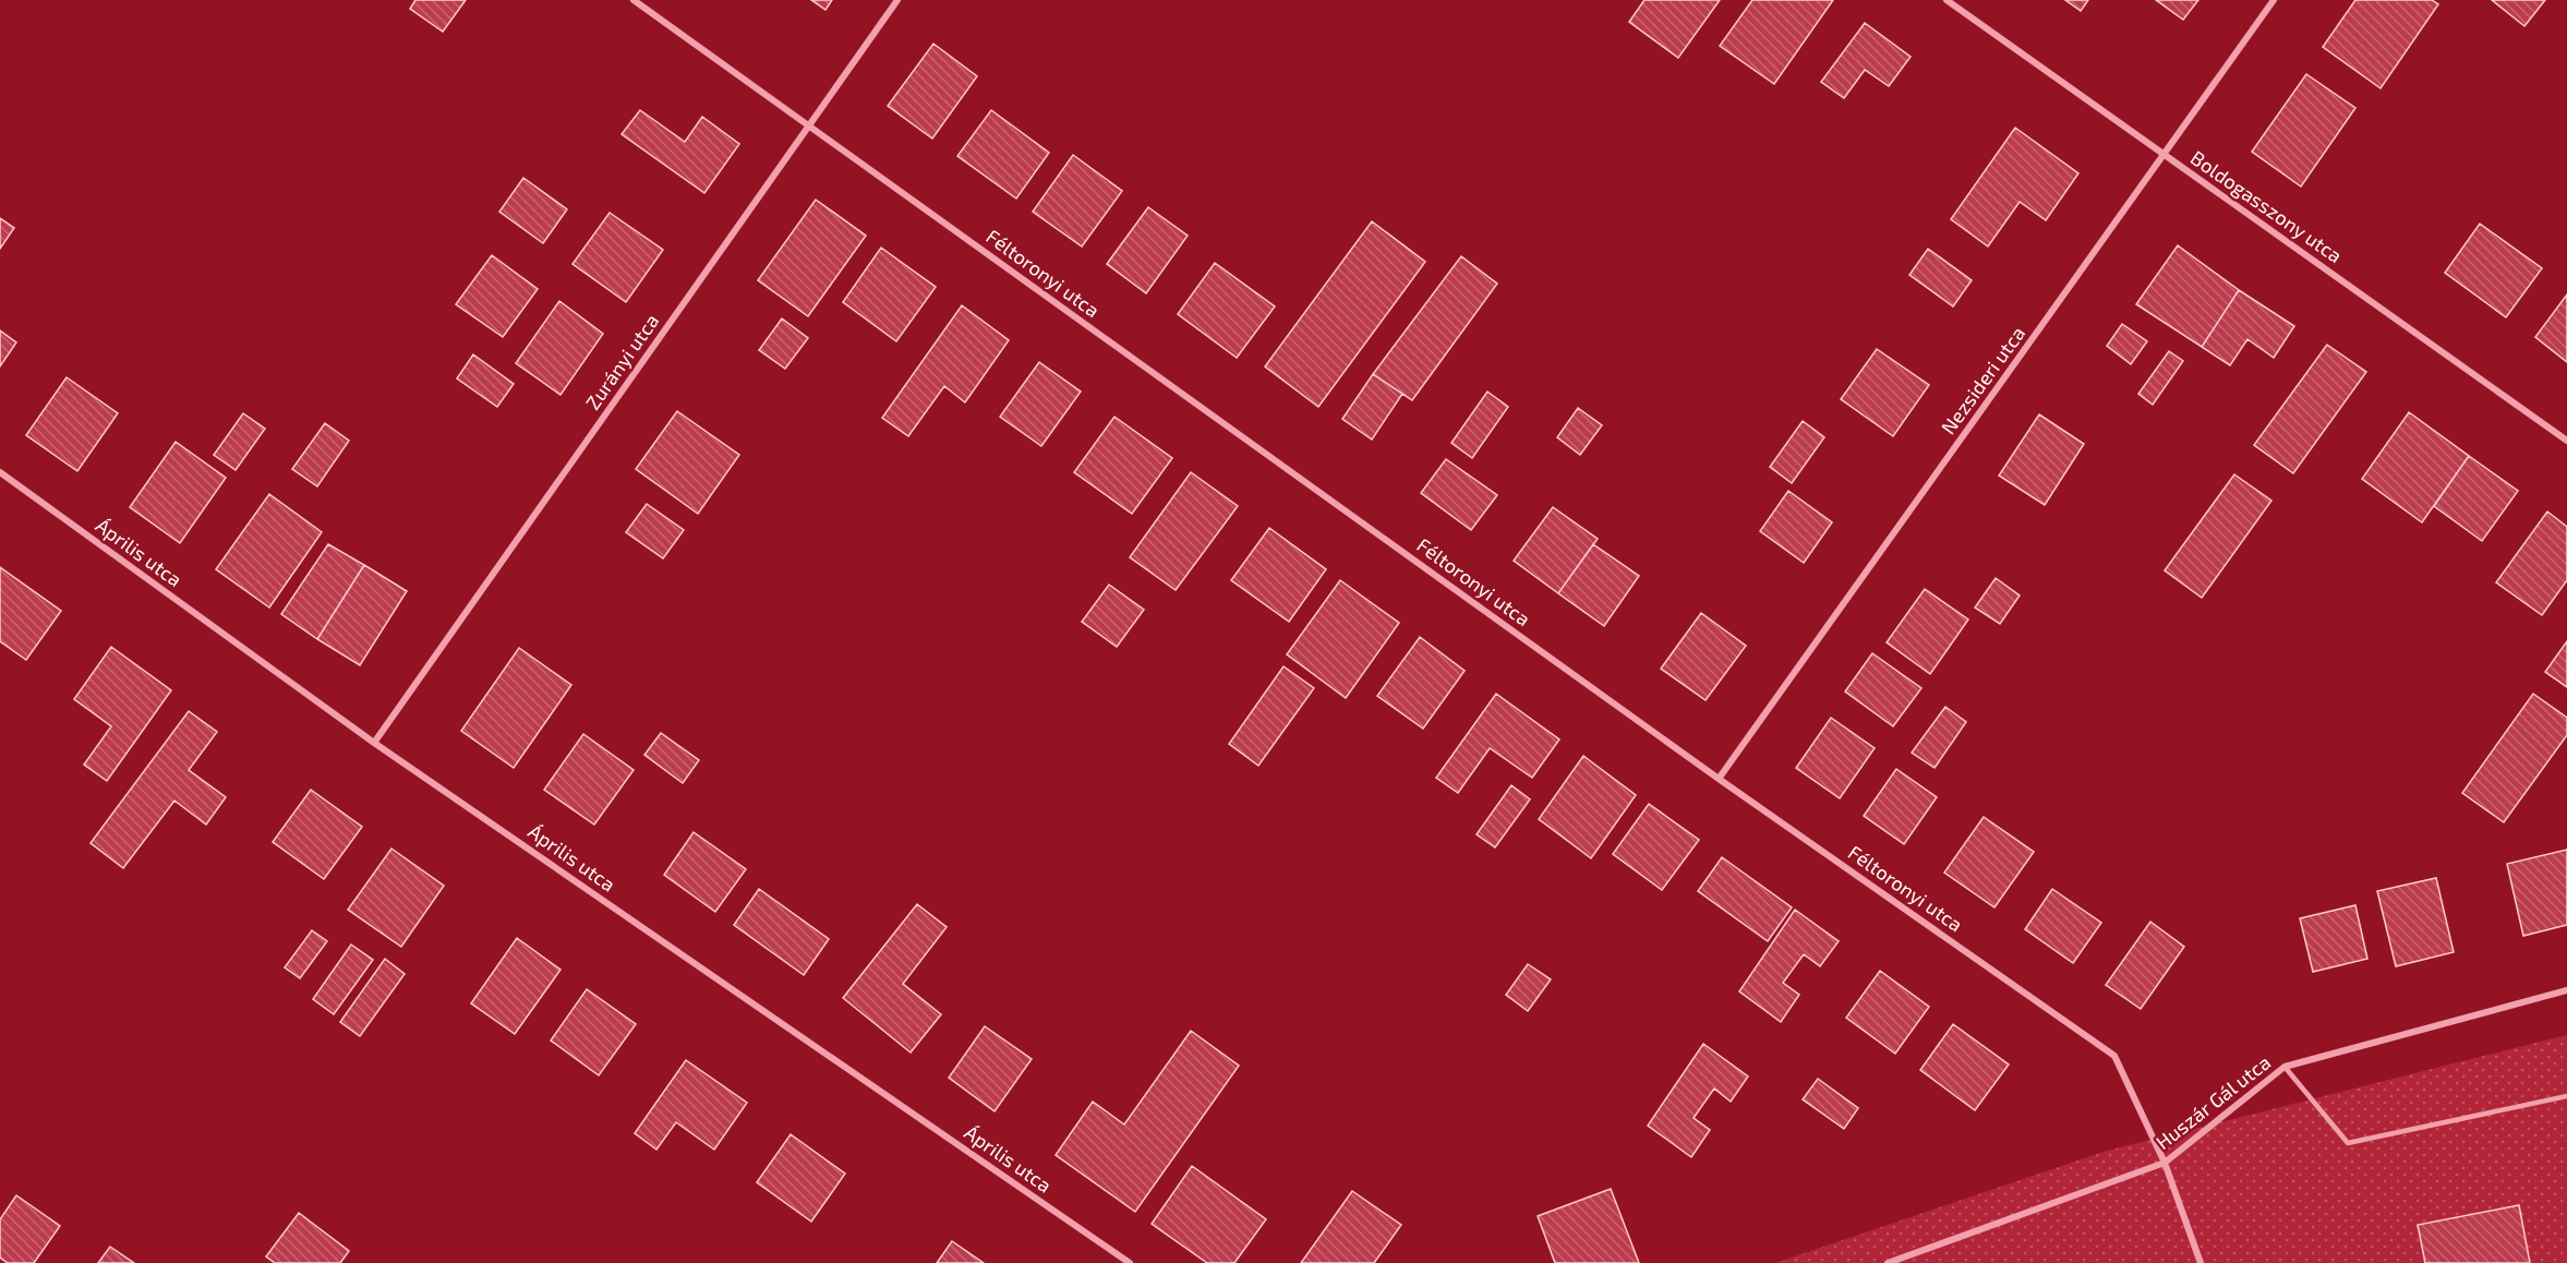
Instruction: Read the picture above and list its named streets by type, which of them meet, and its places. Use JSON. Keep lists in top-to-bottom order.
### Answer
{
  "streets": {
    "street": [
      "Boldogasszony utca",
      "Féltoronyi utca",
      "Zurányi utca",
      "Nezsideri utca",
      "Április utca",
      "Huszár Gál utca"
    ]
  },
  "crossings": [
    ["Boldogasszony utca", "Nezsideri utca"],
    ["Féltoronyi utca", "Zurányi utca"],
    ["Féltoronyi utca", "Nezsideri utca"],
    ["Féltoronyi utca", "Huszár Gál utca"],
    ["Zurányi utca", "Április utca"]
  ]
}
